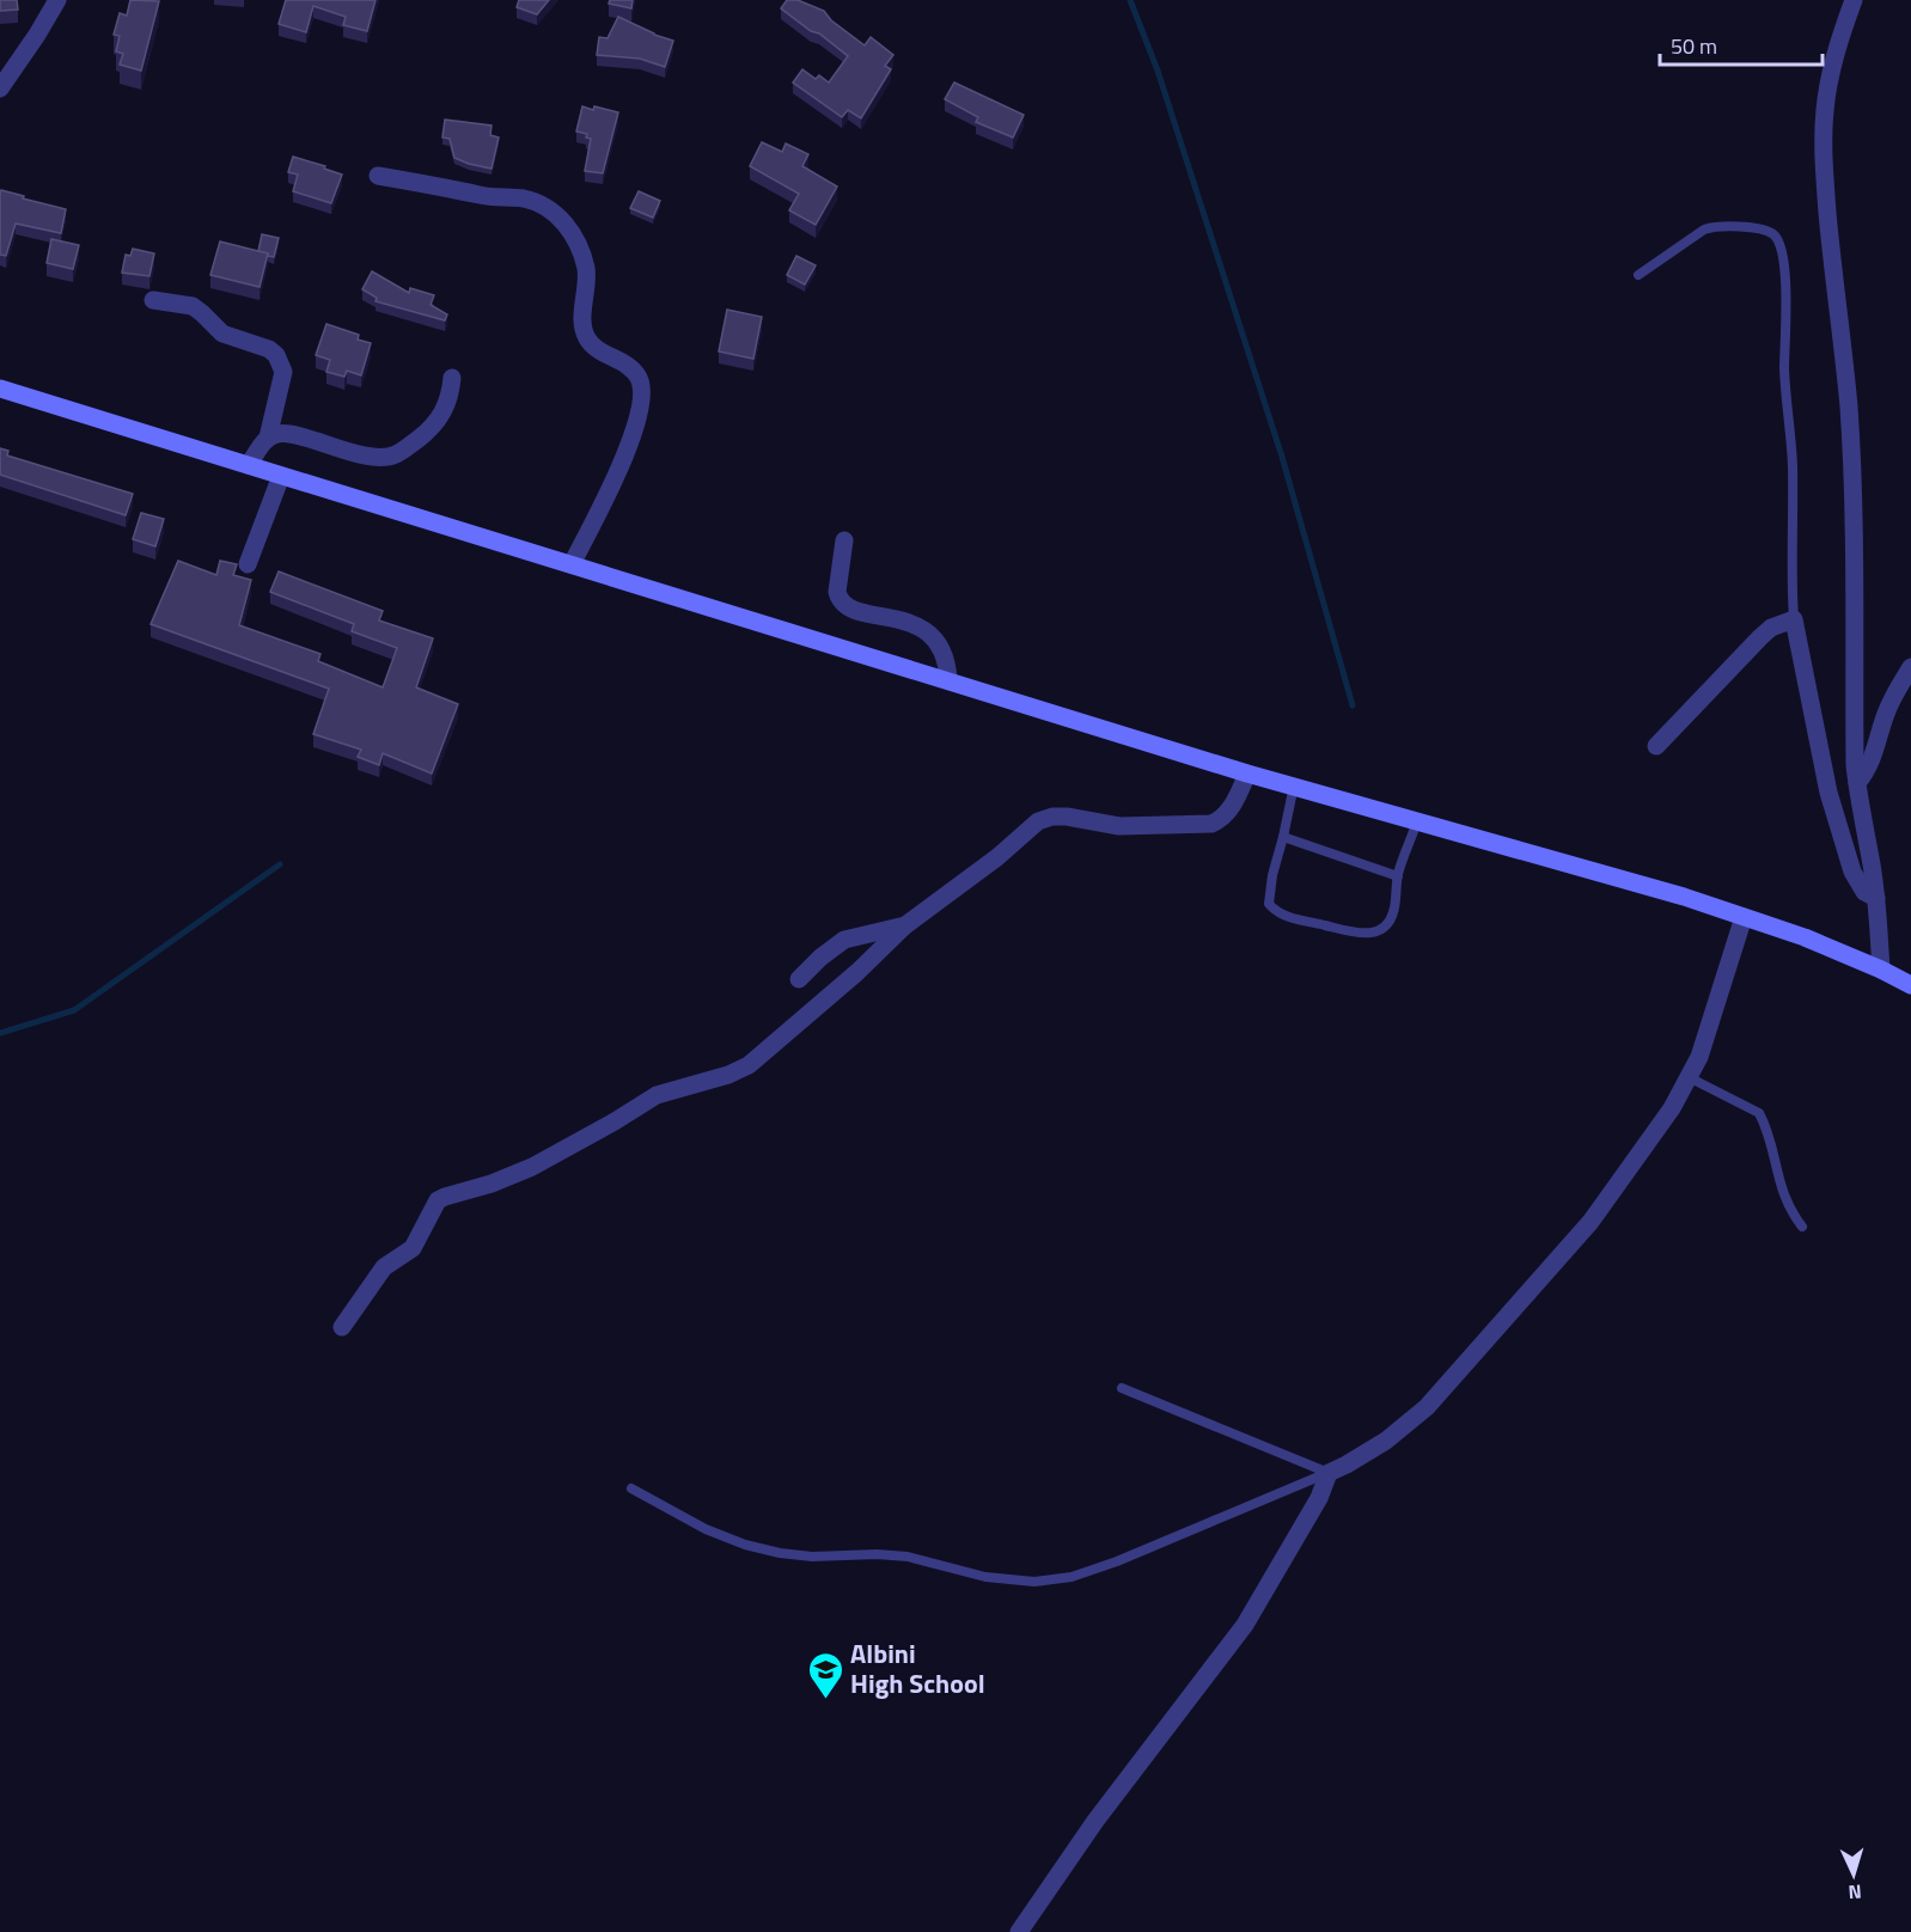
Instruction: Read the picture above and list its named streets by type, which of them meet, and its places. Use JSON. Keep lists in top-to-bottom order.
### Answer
{
  "places": {
    "school or university": ["Albini High School"]
  },
  "scale_bar": "50 m",
  "north": "bottom"
}
